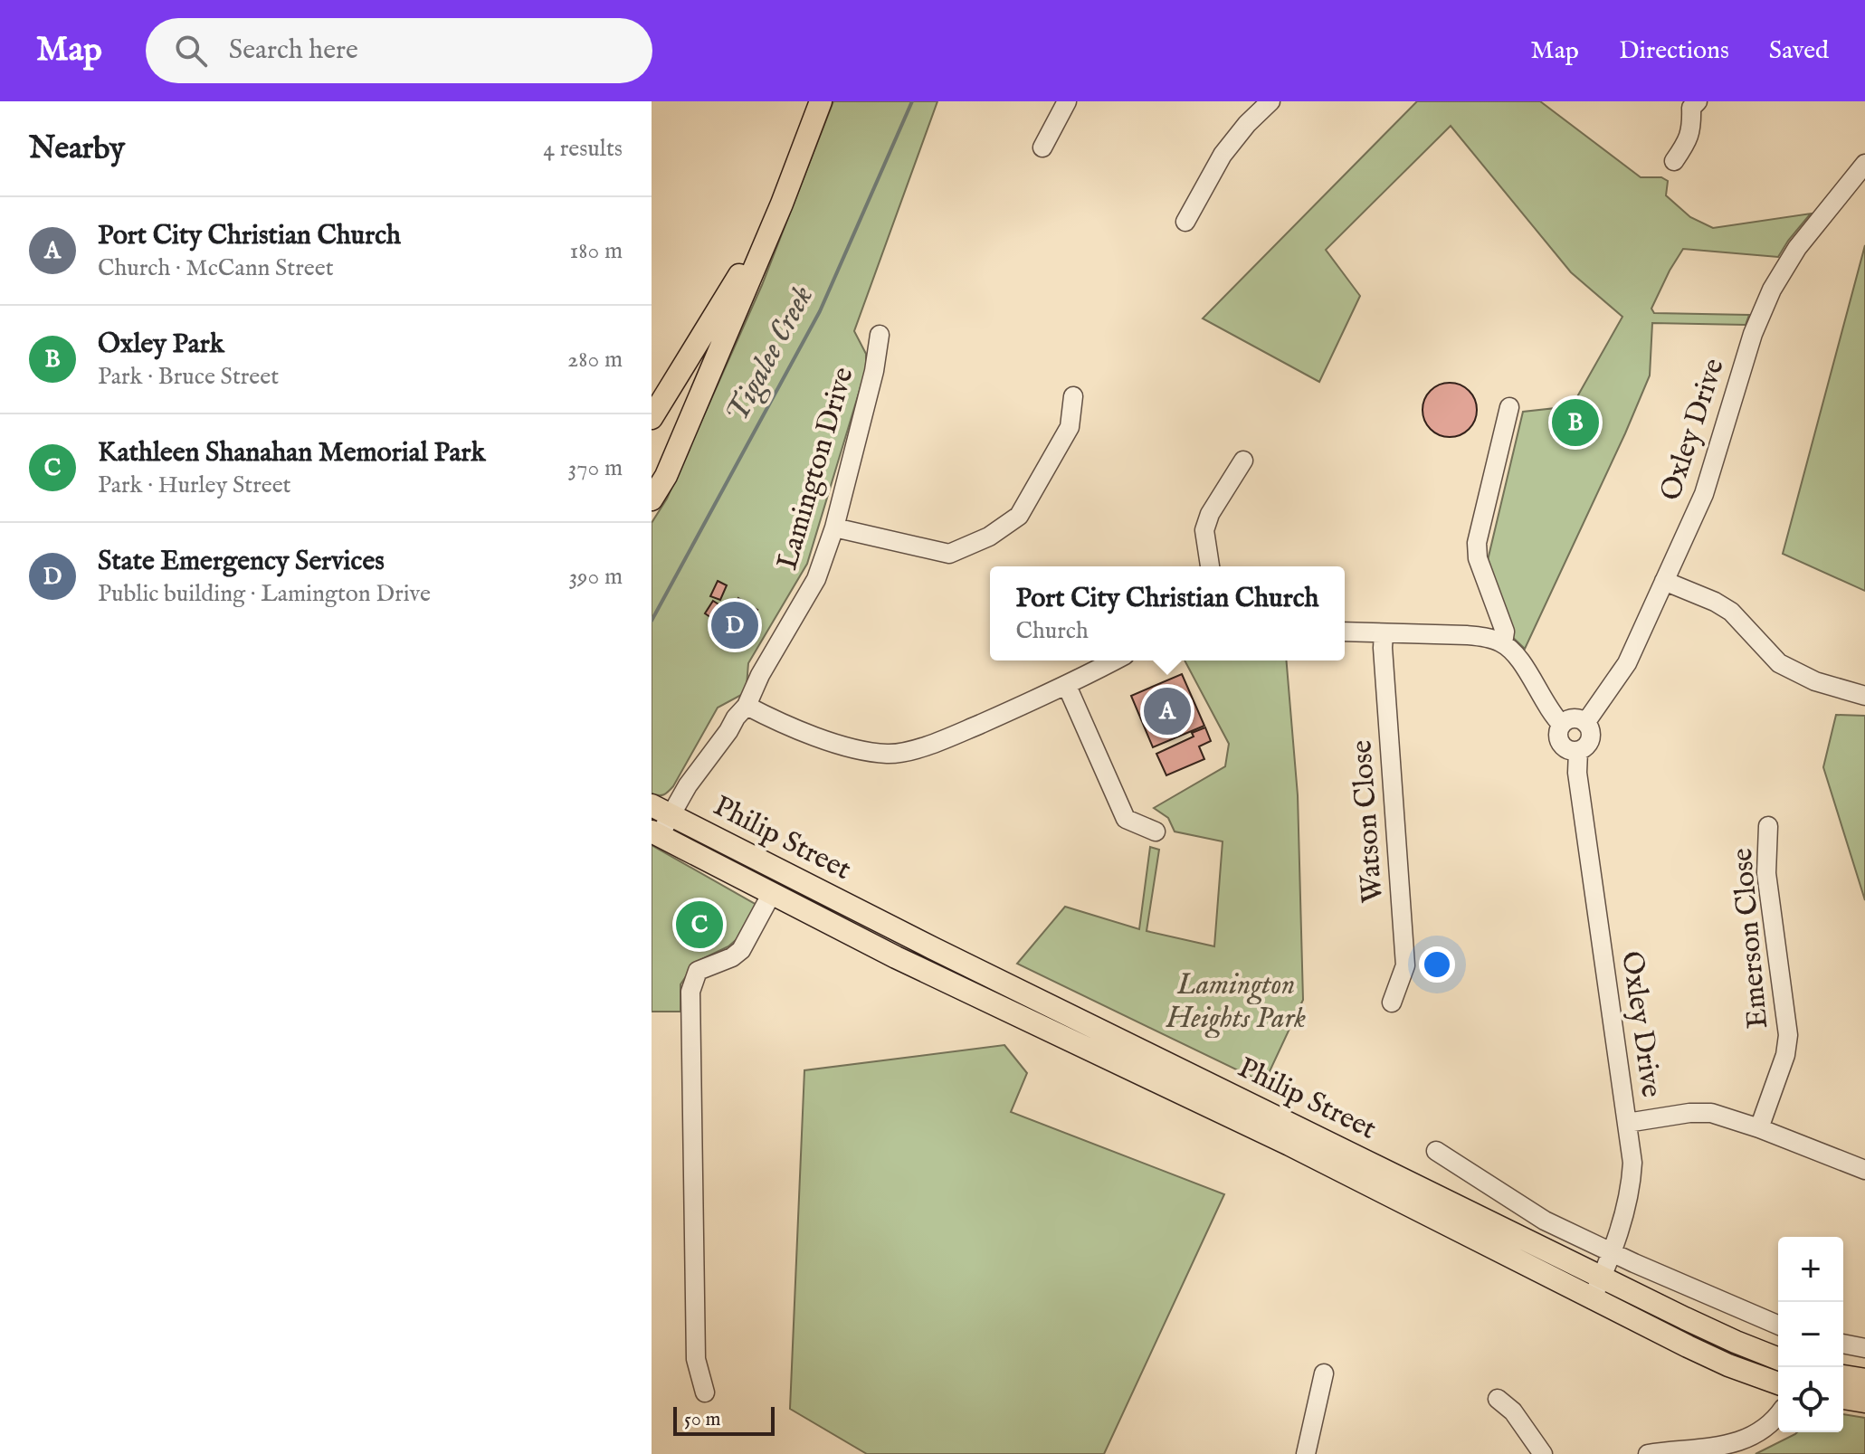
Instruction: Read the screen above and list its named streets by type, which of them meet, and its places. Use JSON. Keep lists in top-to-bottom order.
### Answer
{
  "streets": {
    "main road": ["Philip Street"],
    "street": [
      "Oxley Drive",
      "Lamington Drive",
      "Watson Close",
      "Emerson Close"
    ]
  },
  "crossings": [
    ["Oxley Drive", "Philip Street"],
    ["Lamington Drive", "Philip Street"]
  ],
  "water": ["Tigalee Creek"],
  "parks": ["Lamington Heights Park"],
  "scale_bar": "50 m",
  "page": {
    "header": "Map",
    "search": "Search here",
    "nav": ["Map", "Directions", "Saved"],
    "heading": ["Nearby", "4 results"],
    "list": [
      {
        "mark": "A",
        "name": "Port City Christian Church",
        "note": "Church · McCann Street",
        "value": "180 m"
      },
      {
        "mark": "B",
        "name": "Oxley Park",
        "note": "Park · Bruce Street",
        "value": "280 m"
      },
      {
        "mark": "C",
        "name": "Kathleen Shanahan Memorial Park",
        "note": "Park · Hurley Street",
        "value": "370 m"
      },
      {
        "mark": "D",
        "name": "State Emergency Services",
        "note": "Public building · Lamington Drive",
        "value": "390 m"
      }
    ],
    "pins": [
      "B",
      "D",
      "A",
      "C"
    ],
    "popup": ["Port City Christian Church", "Church"],
    "map_buttons": ["+", "−"],
    "scale": "50 m"
  }
}
